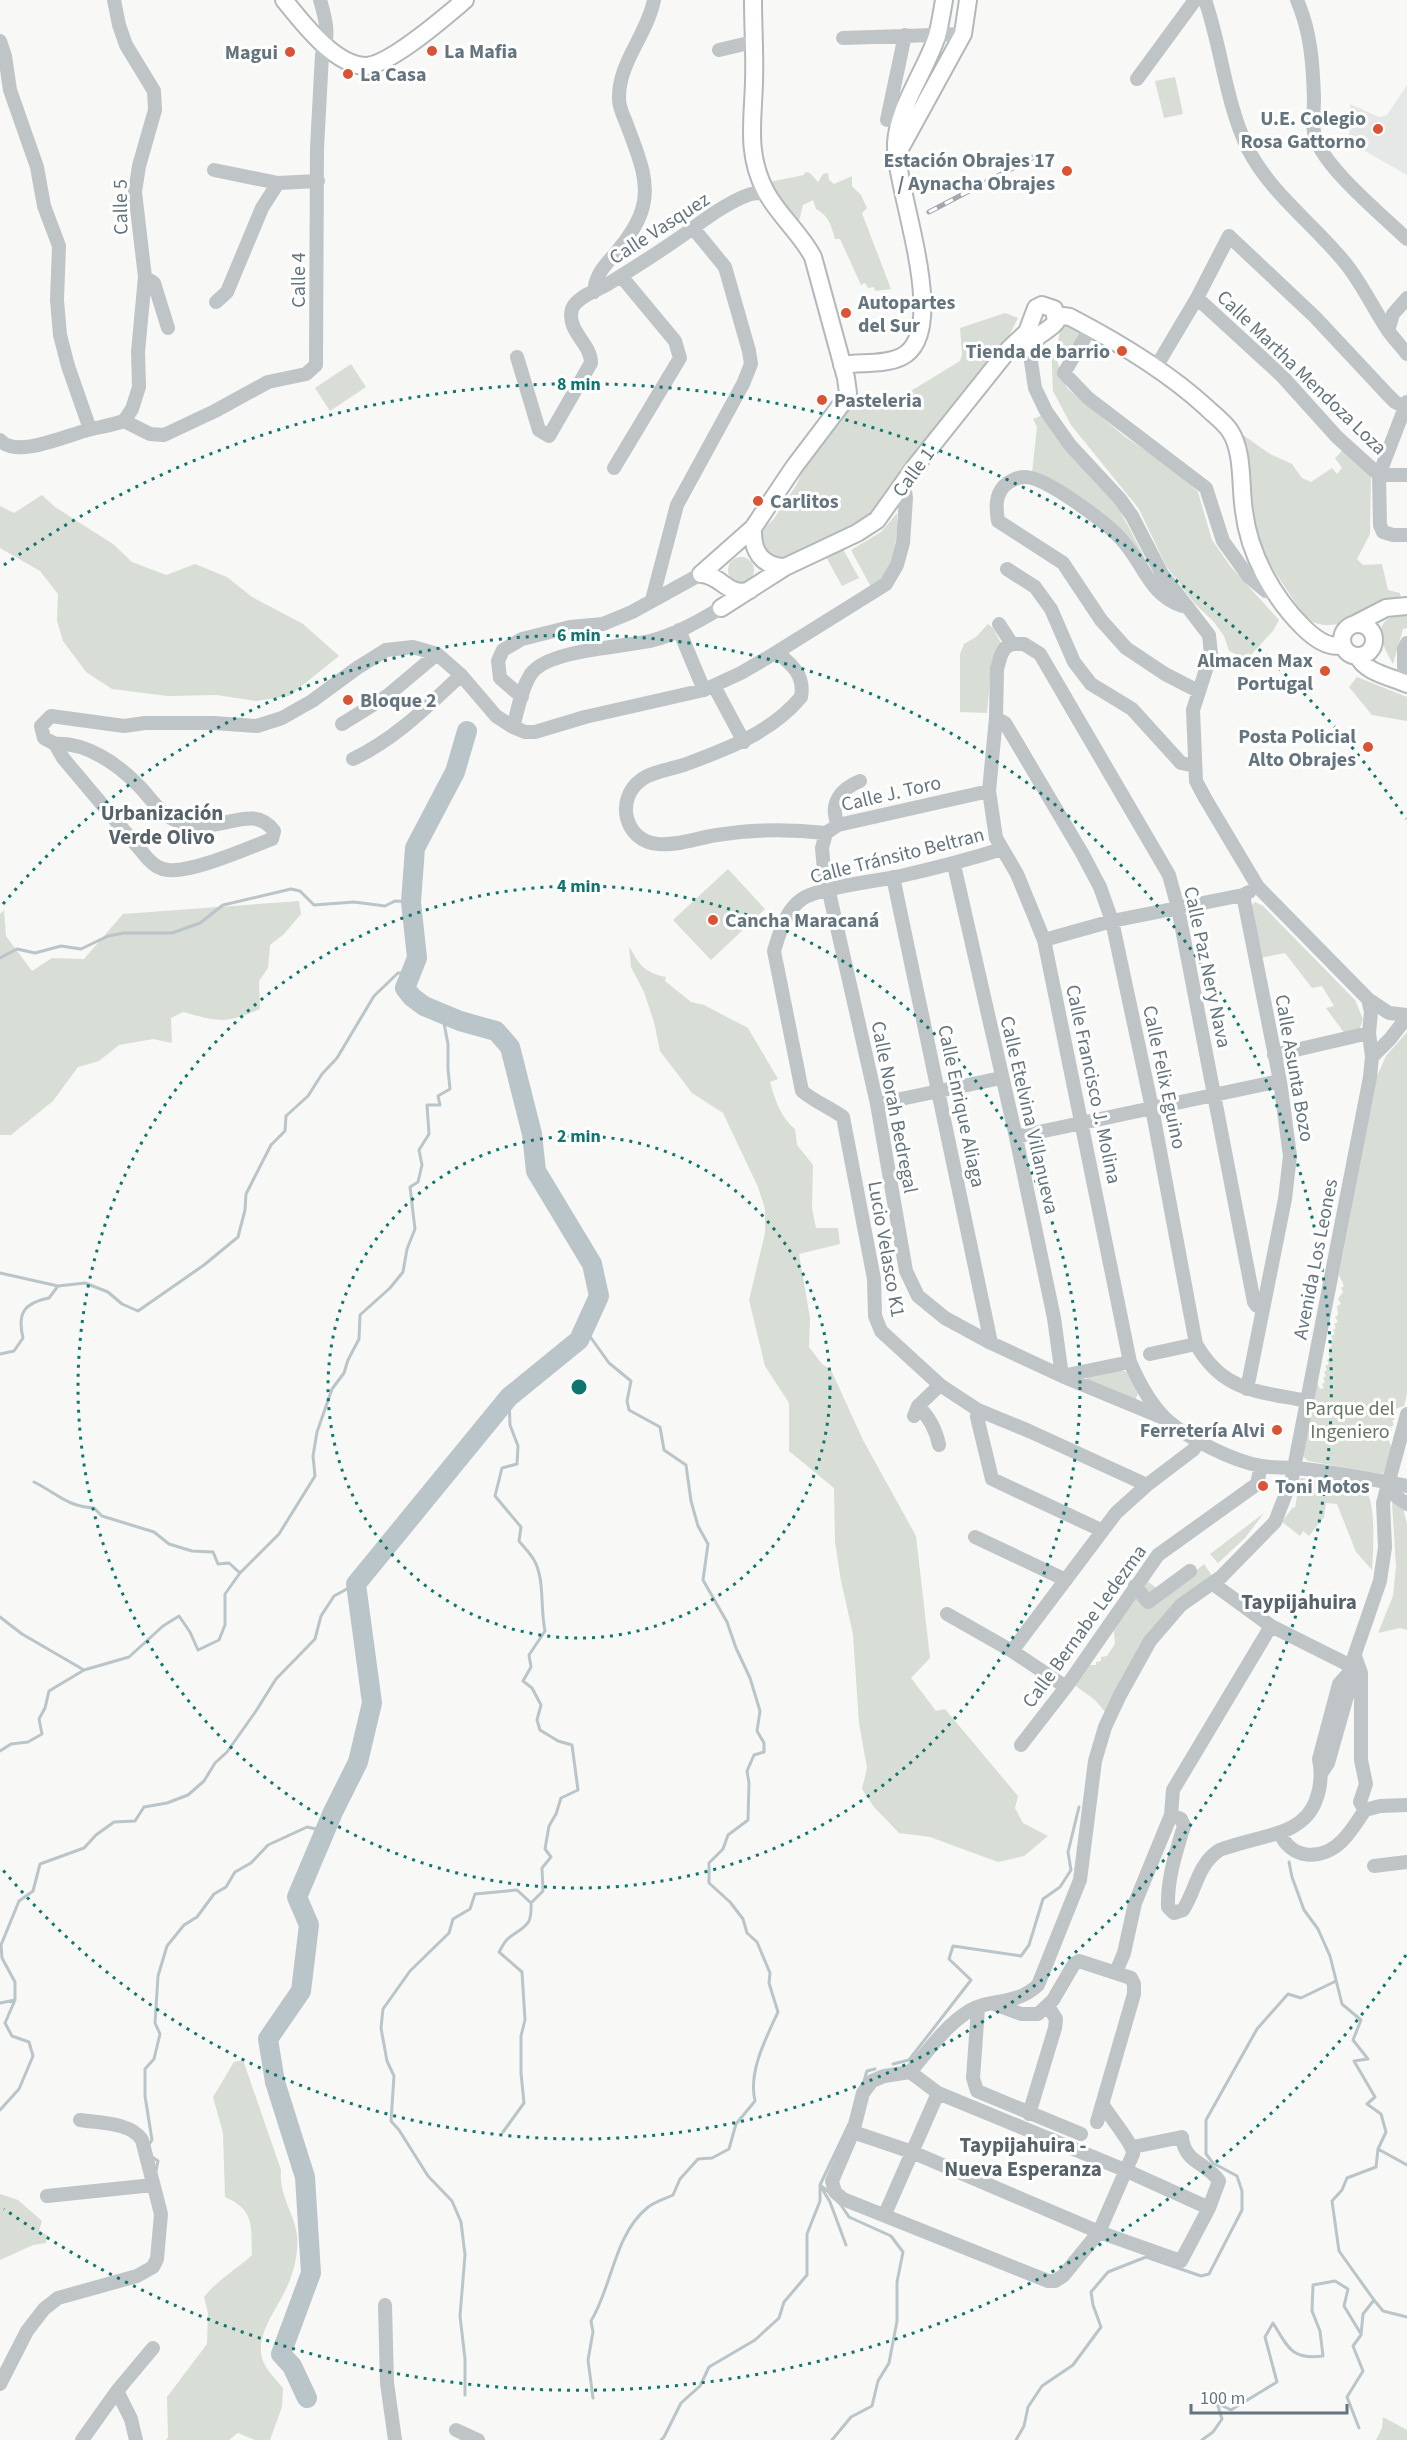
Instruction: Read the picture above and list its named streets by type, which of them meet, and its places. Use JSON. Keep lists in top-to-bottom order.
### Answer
{
  "streets": {
    "main road": ["Calle 1"],
    "street": [
      "Calle 5",
      "Calle Vasquez",
      "Calle 4",
      "Calle Martha Mendoza Loza",
      "Calle J. Toro",
      "Calle Tránsito Beltran",
      "Calle Paz Nery Nava",
      "Calle Asunta Bozo",
      "Calle Felix Eguino",
      "Calle Francisco J. Molina",
      "Calle Enrique Aliaga",
      "Calle Norah Bedregal",
      "Calle Etelvina Villanueva",
      "Lucio Velasco K1",
      "Avenida Los Leones",
      "Calle Bernabe Ledezma"
    ]
  },
  "crossings": [
    ["Calle 5", "Calle 4"],
    ["Calle J. Toro", "Calle Tránsito Beltran"],
    ["Calle J. Toro", "Calle Francisco J. Molina"],
    ["Calle J. Toro", "Calle Norah Bedregal"],
    ["Calle Tránsito Beltran", "Calle Francisco J. Molina"],
    ["Calle Tránsito Beltran", "Calle Enrique Aliaga"],
    ["Calle Tránsito Beltran", "Calle Norah Bedregal"],
    ["Calle Tránsito Beltran", "Calle Etelvina Villanueva"],
    ["Calle Tránsito Beltran", "Lucio Velasco K1"],
    ["Calle Paz Nery Nava", "Calle Asunta Bozo"],
    ["Calle Paz Nery Nava", "Calle Francisco J. Molina"],
    ["Calle Asunta Bozo", "Calle Felix Eguino"],
    ["Calle Felix Eguino", "Calle Francisco J. Molina"],
    ["Calle Felix Eguino", "Avenida Los Leones"],
    ["Calle Francisco J. Molina", "Calle Norah Bedregal"],
    ["Calle Francisco J. Molina", "Avenida Los Leones"],
    ["Calle Francisco J. Molina", "Calle Bernabe Ledezma"],
    ["Calle Enrique Aliaga", "Calle Norah Bedregal"],
    ["Calle Norah Bedregal", "Calle Etelvina Villanueva"]
  ],
  "districts": ["Urbanización Verde Olivo", "Taypijahuira", "Taypijahuira - Nueva Esperanza"],
  "parks": ["Parque del Ingeniero"],
  "places": [
    "La Mafia",
    "Magui",
    "La Casa",
    "U.E. Colegio Rosa Gattorno",
    "Estación Obrajes 17 / Aynacha Obrajes",
    "Autopartes del Sur",
    "Tienda de barrio",
    "Pasteleria",
    "Carlitos",
    "Almacen Max Portugal",
    "Bloque 2",
    "Posta Policial Alto Obrajes",
    "Cancha Maracaná",
    "Ferretería Alvi",
    "Toni Motos"
  ],
  "scale_bar": "100 m",
  "rings": [
    "8 min",
    "6 min",
    "4 min",
    "2 min"
  ]
}
